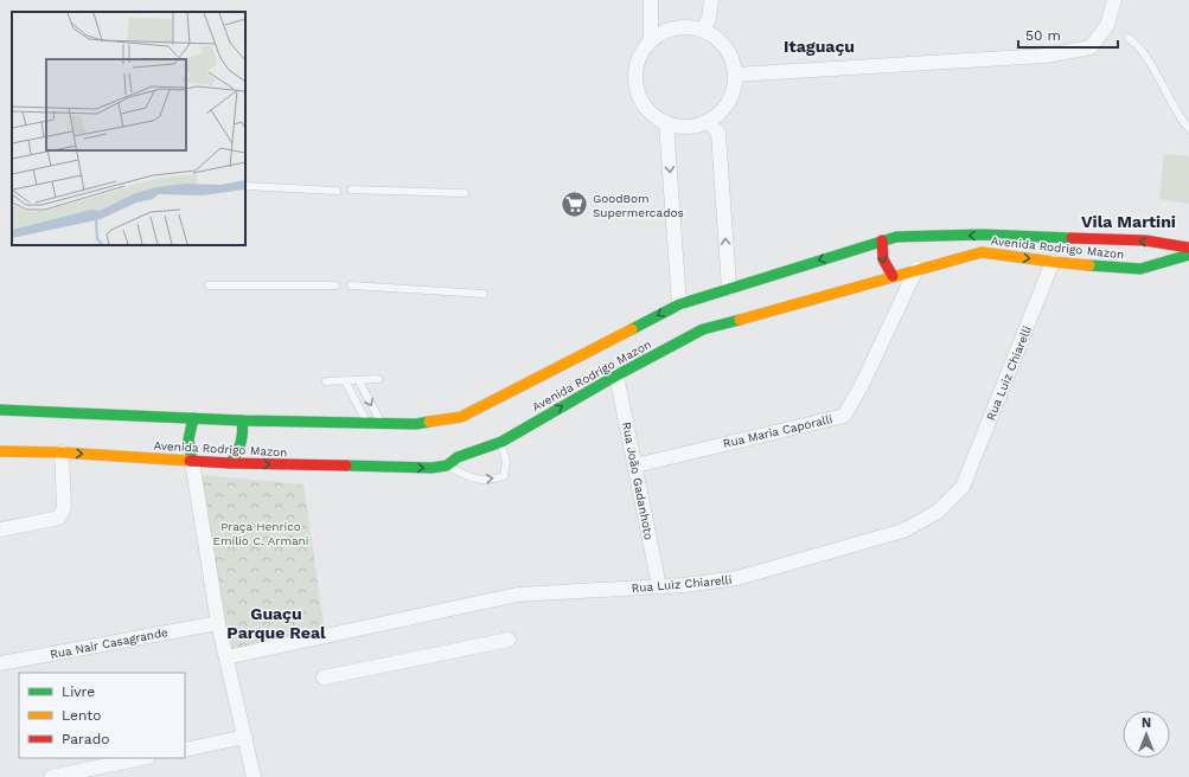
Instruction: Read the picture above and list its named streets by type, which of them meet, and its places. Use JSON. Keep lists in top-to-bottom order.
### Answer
{
  "streets": {
    "street": [
      "Avenida Rodrigo Mazon",
      "Rua Luiz Chiarelli",
      "Rua Maria Caporalli",
      "Rua João Gadanhoto",
      "Rua Nair Casagrande"
    ]
  },
  "crossings": [
    ["Avenida Rodrigo Mazon", "Rua Luiz Chiarelli"],
    ["Avenida Rodrigo Mazon", "Rua Maria Caporalli"],
    ["Avenida Rodrigo Mazon", "Rua João Gadanhoto"],
    ["Rua Luiz Chiarelli", "Rua João Gadanhoto"],
    ["Rua Maria Caporalli", "Rua João Gadanhoto"]
  ],
  "districts": ["Itaguaçu", "Vila Martini", "Guaçu Parque Real"],
  "parks": ["Praça Henrico Emílio C. Armani"],
  "places": {
    "supermarket": ["GoodBom Supermercados"]
  },
  "legend": ["Livre", "Lento", "Parado"],
  "scale_bar": "50 m",
  "north": "top"
}
